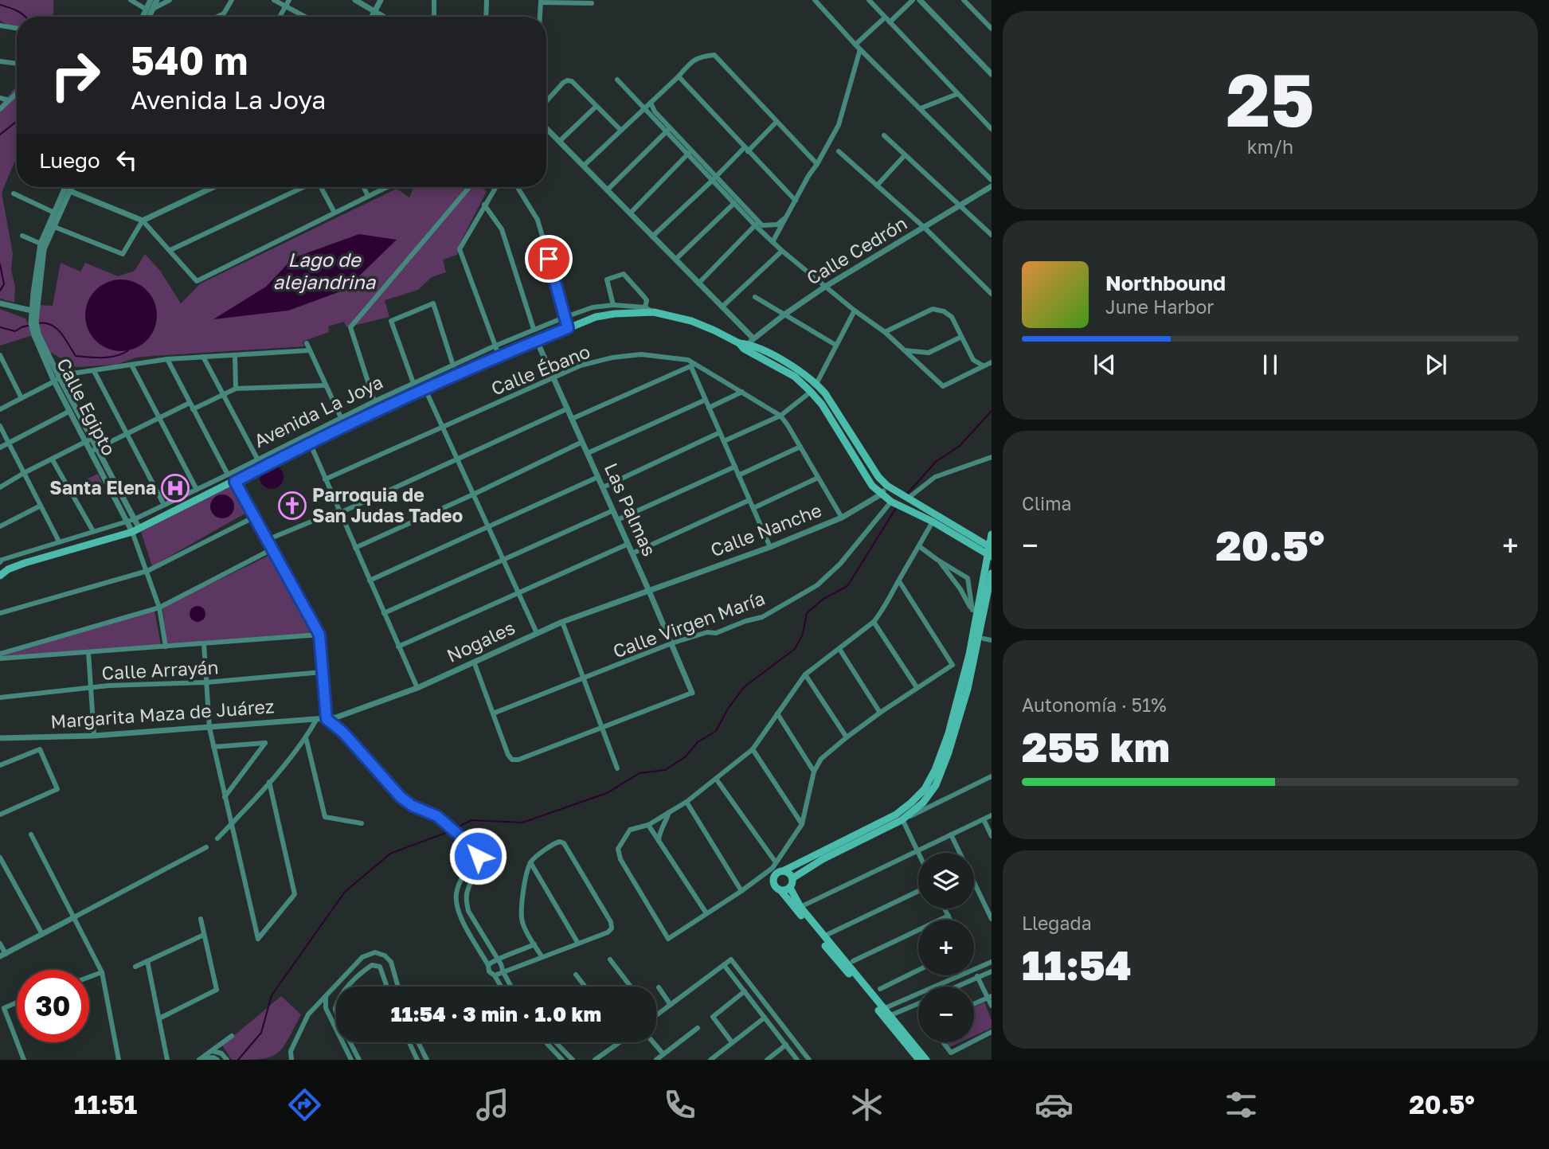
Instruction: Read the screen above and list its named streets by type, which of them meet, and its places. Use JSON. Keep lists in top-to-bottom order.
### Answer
{
  "streets": {
    "main road": ["Avenida La Joya"],
    "street": [
      "Calle Cedrón",
      "Calle Ébano",
      "Calle Egipto",
      "Las Palmas",
      "Calle Nanche",
      "Calle Virgen María",
      "Nogales",
      "Calle Arrayán",
      "Margarita Maza de Juárez"
    ]
  },
  "crossings": [
    ["Calle Cedrón", "Avenida La Joya"],
    ["Calle Ébano", "Las Palmas"],
    ["Calle Ébano", "Calle Nanche"],
    ["Calle Egipto", "Avenida La Joya"],
    ["Avenida La Joya", "Las Palmas"],
    ["Avenida La Joya", "Calle Nanche"],
    ["Avenida La Joya", "Calle Virgen María"],
    ["Las Palmas", "Calle Nanche"],
    ["Las Palmas", "Calle Virgen María"],
    ["Las Palmas", "Nogales"],
    ["Calle Nanche", "Nogales"],
    ["Nogales", "Margarita Maza de Juárez"]
  ],
  "water": ["Lago de alejandrina"],
  "places": {
    "hospital": ["Santa Elena"],
    "church": ["Parroquia de San Judas Tadeo"]
  },
  "page": {
    "tile": [
      ["25", "km/h"],
      "Clima",
      ["Autonomía · 51%", "255 km"],
      ["Llegada", "11:54"]
    ],
    "turn": ["540 m", "Avenida La Joya"],
    "then": "Luego",
    "song": ["Northbound", "June Harbor"],
    "heat": ["−", "20.5°", "+"],
    "map_buttons": ["+", "−"],
    "limit": "30",
    "trip": "11:54 · 3 min · 1.0 km",
    "tabs": ["11:51", "20.5°"]
  }
}
